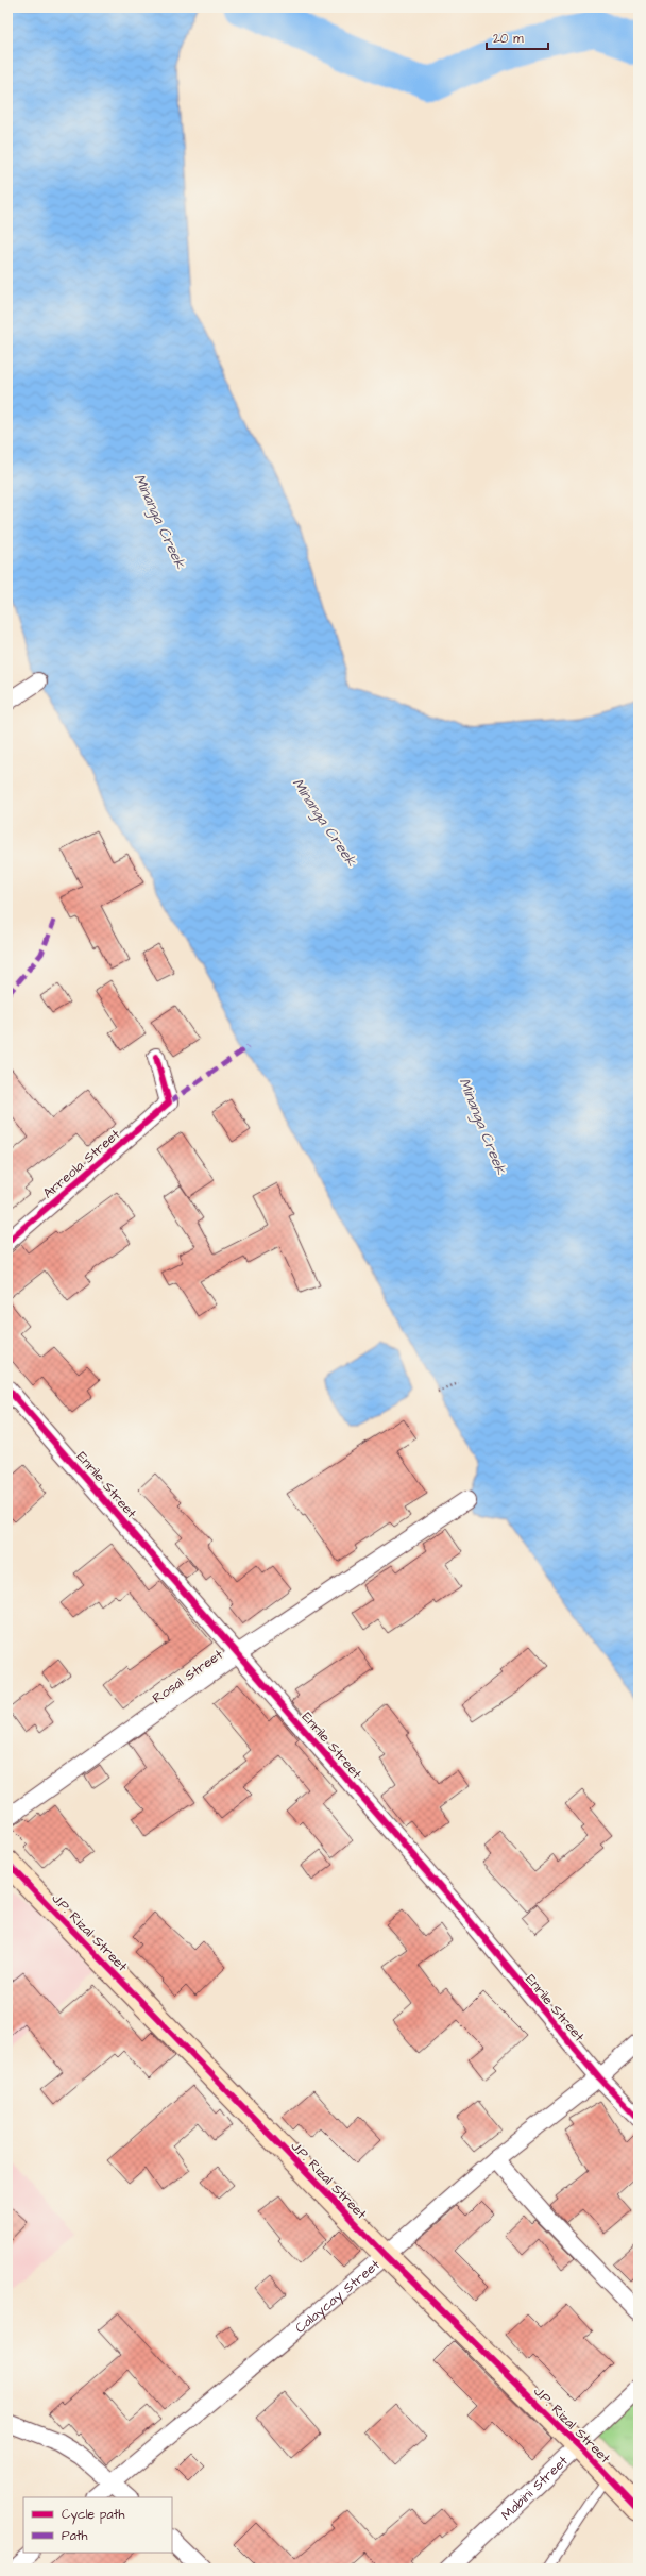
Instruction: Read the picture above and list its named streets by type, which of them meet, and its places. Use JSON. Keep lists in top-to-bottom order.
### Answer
{
  "streets": {
    "street": [
      "Arreola Street",
      "Enrile Street",
      "Rosal Street",
      "J.P. Rizal Street",
      "Calaycay Street",
      "Mabini Street"
    ]
  },
  "crossings": [
    ["Enrile Street", "Rosal Street"],
    ["Enrile Street", "Calaycay Street"],
    ["J.P. Rizal Street", "Calaycay Street"],
    ["J.P. Rizal Street", "Mabini Street"]
  ],
  "water": ["Minanga Creek"],
  "legend": ["Cycle path", "Path"],
  "scale_bar": "20 m"
}
